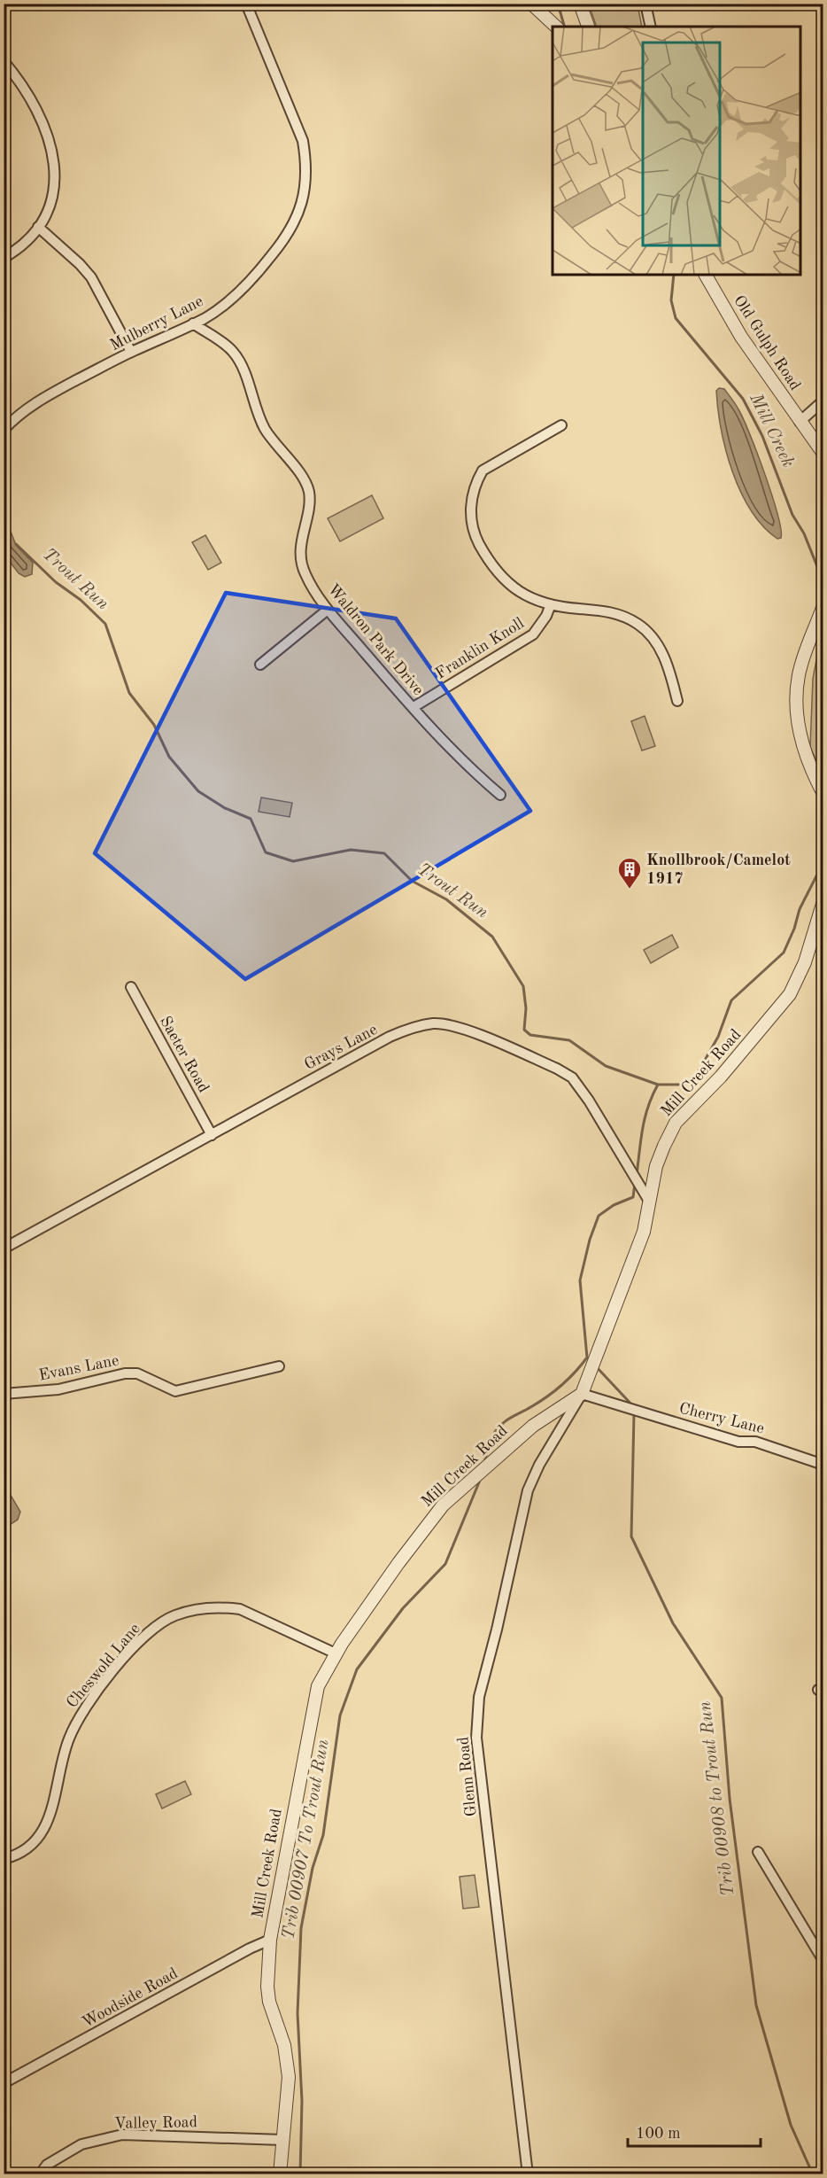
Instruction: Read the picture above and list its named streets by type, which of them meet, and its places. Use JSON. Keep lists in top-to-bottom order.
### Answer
{
  "streets": {
    "street": [
      "Mulberry Lane",
      "Old Gulph Road",
      "Waldron Park Drive",
      "Franklin Knoll",
      "Grays Lane",
      "Saeter Road",
      "Mill Creek Road",
      "Evans Lane",
      "Cherry Lane",
      "Cheswold Lane",
      "Glenn Road",
      "Woodside Road",
      "Valley Road"
    ]
  },
  "crossings": [
    ["Mulberry Lane", "Waldron Park Drive"],
    ["Waldron Park Drive", "Franklin Knoll"],
    ["Grays Lane", "Saeter Road"],
    ["Grays Lane", "Mill Creek Road"],
    ["Mill Creek Road", "Cherry Lane"],
    ["Mill Creek Road", "Cheswold Lane"],
    ["Mill Creek Road", "Glenn Road"],
    ["Mill Creek Road", "Woodside Road"],
    ["Mill Creek Road", "Valley Road"],
    ["Cherry Lane", "Glenn Road"]
  ],
  "water": [
    "Mill Creek",
    "Trout Run",
    "Trib 00908 to Trout Run",
    "Trib 00907 To Trout Run"
  ],
  "places": {
    "building": ["Knollbrook/Camelot 1917"]
  },
  "scale_bar": "100 m"
}
